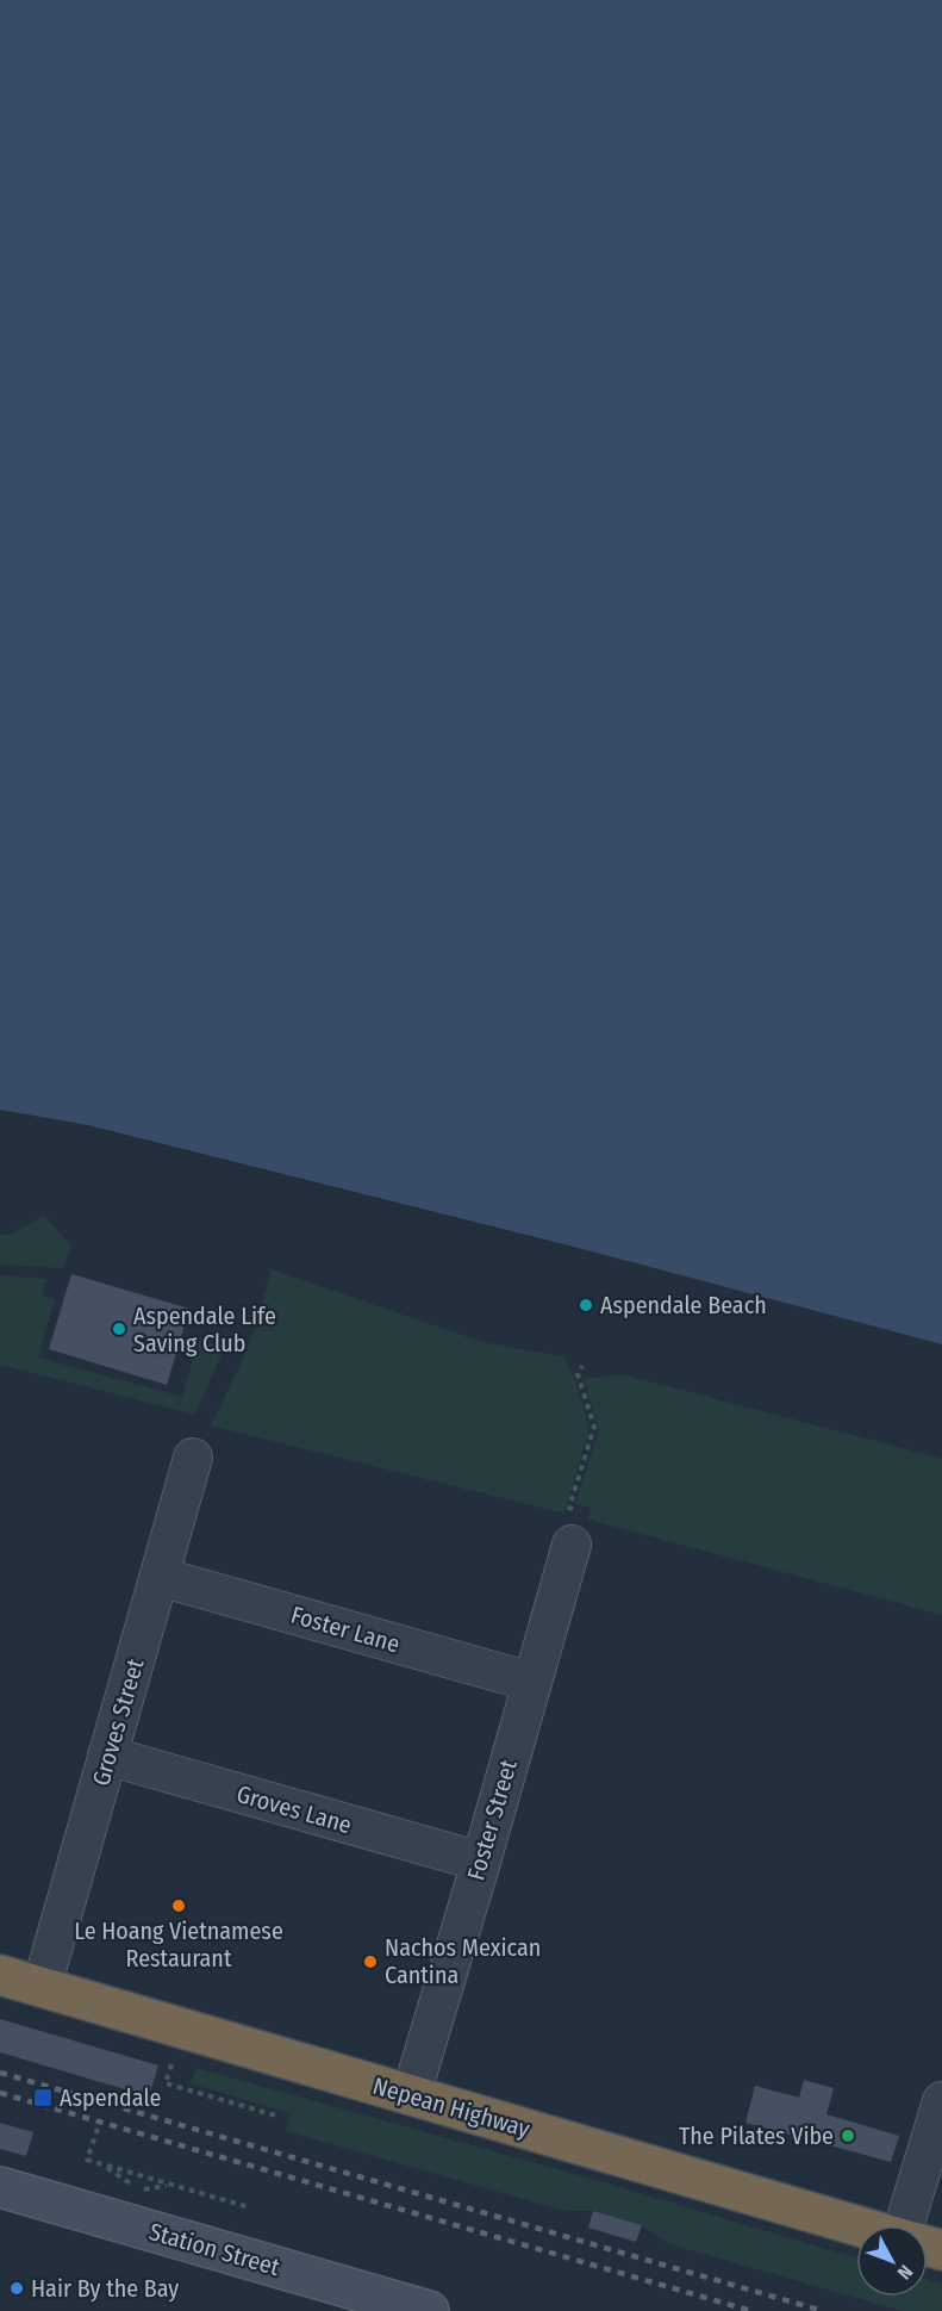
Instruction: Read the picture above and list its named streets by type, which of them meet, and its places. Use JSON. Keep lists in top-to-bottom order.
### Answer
{
  "streets": {
    "highway": ["Nepean Highway"],
    "street": [
      "Foster Lane",
      "Groves Street",
      "Groves Lane",
      "Foster Street",
      "Station Street"
    ]
  },
  "crossings": [
    ["Foster Lane", "Groves Street"],
    ["Foster Lane", "Foster Street"],
    ["Groves Street", "Groves Lane"],
    ["Groves Street", "Nepean Highway"],
    ["Groves Lane", "Foster Street"],
    ["Foster Street", "Nepean Highway"]
  ],
  "places": {
    "other": [
      "Aspendale Beach",
      "Aspendale Life Saving Club",
      "Le Hoang Vietnamese Restaurant",
      "Nachos Mexican Cantina",
      "The Pilates Vibe",
      "Hair By the Bay"
    ],
    "transit": ["Aspendale"]
  },
  "north": "bottom right"
}
